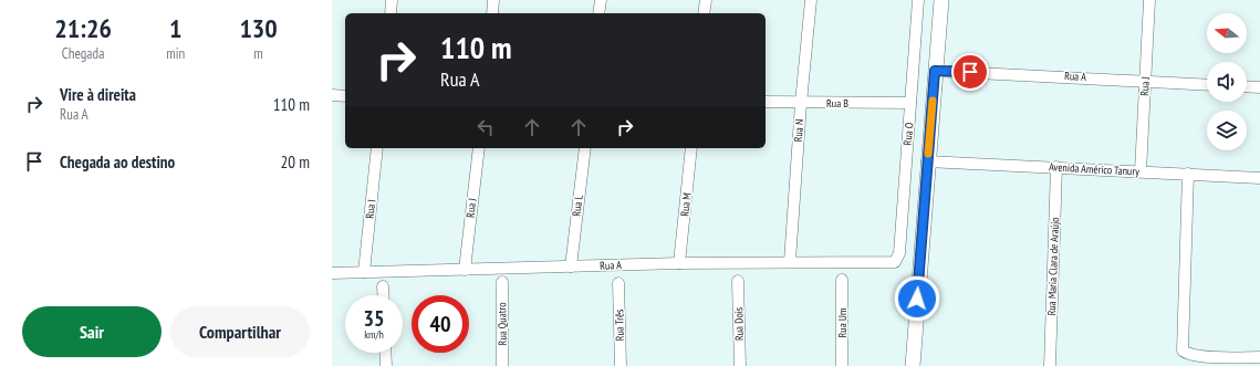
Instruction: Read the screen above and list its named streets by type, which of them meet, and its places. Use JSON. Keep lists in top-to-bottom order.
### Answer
{
  "streets": {
    "street": [
      "Rua A",
      "Rua J",
      "Rua B",
      "Rua N",
      "Rua O",
      "Avenida Américo Tanury",
      "Rua M",
      "Rua L",
      "Rua I",
      "Rua Maria Clara de Araújo",
      "Rua Um",
      "Rua Quatro",
      "Rua Dois",
      "Rua Três"
    ]
  },
  "crossings": [
    ["Rua A", "Rua J"],
    ["Rua A", "Rua N"],
    ["Rua A", "Rua O"],
    ["Rua A", "Rua M"],
    ["Rua A", "Rua L"],
    ["Rua A", "Rua I"],
    ["Rua J", "Avenida Américo Tanury"],
    ["Rua B", "Rua N"],
    ["Rua B", "Rua O"],
    ["Avenida Américo Tanury", "Rua Maria Clara de Araújo"]
  ],
  "north": "left",
  "page": {
    "eta": [
      "21:26",
      "Chegada",
      "1",
      "min",
      "130",
      "m"
    ],
    "turn": ["110 m", "Rua A"],
    "list": [
      {
        "name": "Vire à direita",
        "note": "Rua A",
        "value": "110 m"
      },
      {
        "name": "Chegada ao destino",
        "value": "20 m"
      }
    ],
    "speed": "35 km/h",
    "limit": "40",
    "buttons": ["Sair", "Compartilhar"]
  }
}
